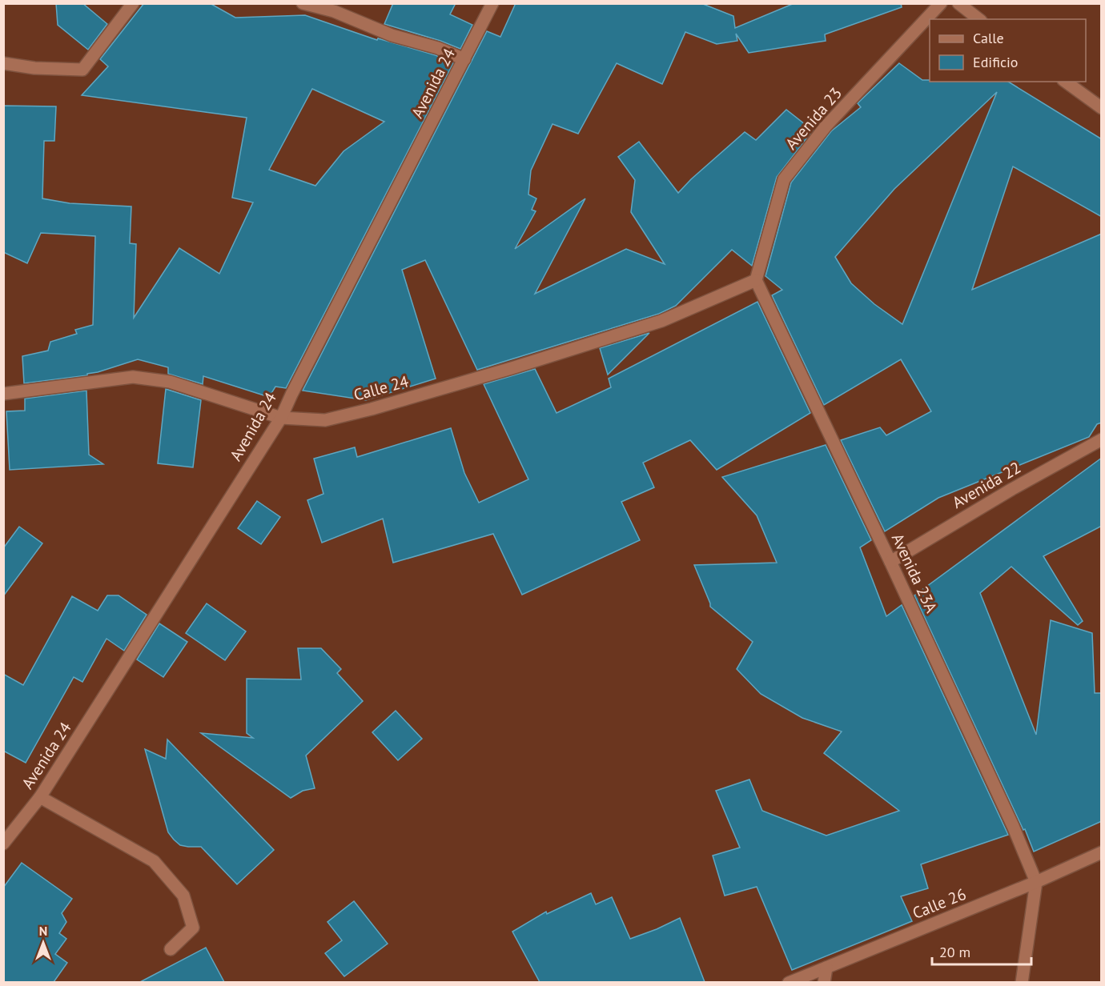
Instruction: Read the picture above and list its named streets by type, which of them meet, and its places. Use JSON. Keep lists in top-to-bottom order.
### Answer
{
  "streets": {
    "street": [
      "Avenida 24",
      "Avenida 23",
      "Calle 24",
      "Avenida 22",
      "Avenida 23A",
      "Calle 26"
    ]
  },
  "crossings": [
    ["Avenida 24", "Calle 24"],
    ["Avenida 23", "Calle 24"],
    ["Avenida 23", "Avenida 23A"],
    ["Calle 24", "Avenida 23A"],
    ["Avenida 22", "Avenida 23A"],
    ["Avenida 23A", "Calle 26"]
  ],
  "legend": ["Calle", "Edificio"],
  "scale_bar": "20 m",
  "north": "top"
}
